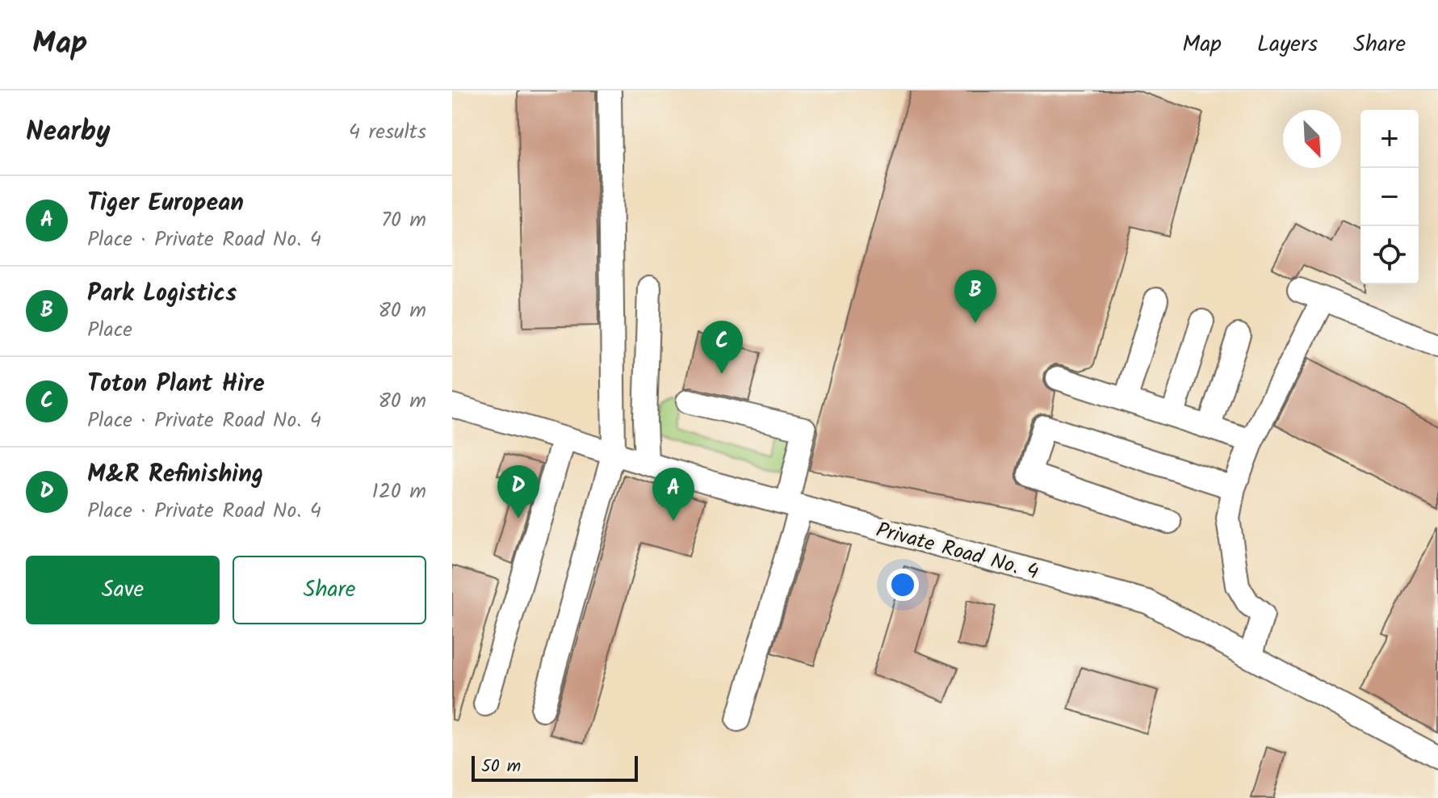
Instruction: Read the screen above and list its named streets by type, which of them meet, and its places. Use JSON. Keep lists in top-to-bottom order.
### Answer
{
  "streets": {
    "street": ["Private Road No. 4"]
  },
  "scale_bar": "50 m",
  "north": "bottom right",
  "page": {
    "header": "Map",
    "nav": ["Map", "Layers", "Share"],
    "heading": ["Nearby", "4 results"],
    "map_buttons": ["+", "−"],
    "list": [
      {
        "mark": "A",
        "name": "Tiger European",
        "note": "Place · Private Road No. 4",
        "value": "70 m"
      },
      {
        "mark": "B",
        "name": "Park Logistics",
        "note": "Place",
        "value": "80 m"
      },
      {
        "mark": "C",
        "name": "Toton Plant Hire",
        "note": "Place · Private Road No. 4",
        "value": "80 m"
      },
      {
        "mark": "D",
        "name": "M&R Refinishing",
        "note": "Place · Private Road No. 4",
        "value": "120 m"
      }
    ],
    "pins": [
      "B",
      "C",
      "D",
      "A"
    ],
    "buttons": ["Save", "Share"],
    "scale": "50 m"
  }
}
